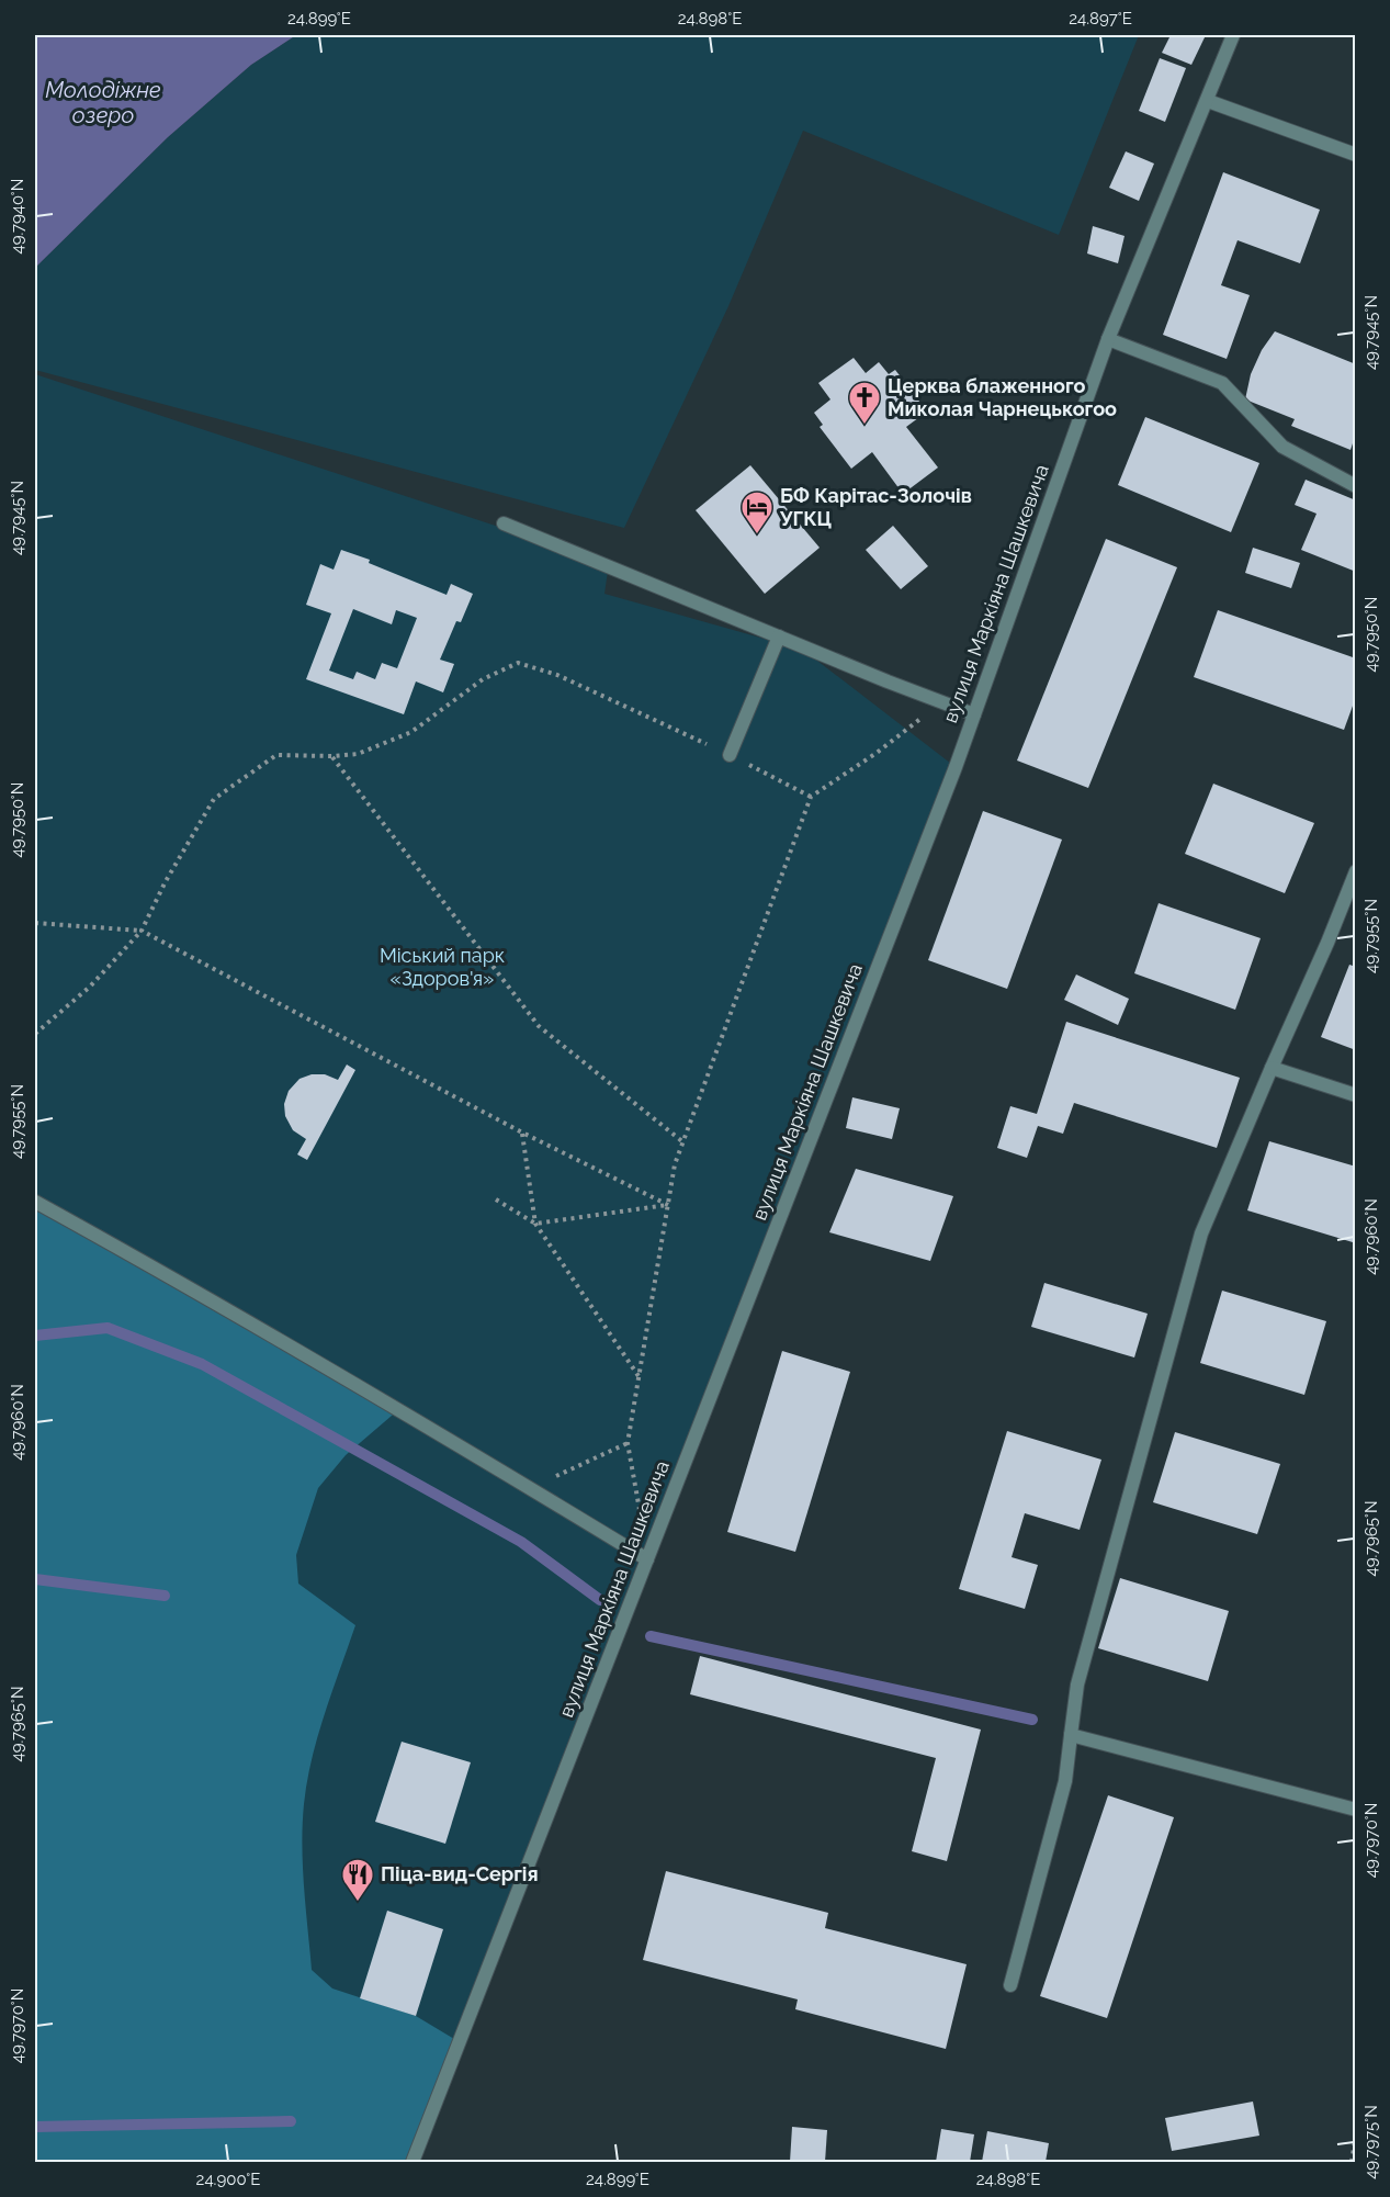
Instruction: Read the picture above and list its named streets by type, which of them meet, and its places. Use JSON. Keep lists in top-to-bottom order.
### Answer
{
  "streets": {
    "street": ["вулиця Маркіяна Шашкевича"]
  },
  "water": ["Молодіжне озеро"],
  "parks": ["Міський парк «Здоров'я»"],
  "places": {
    "church": ["Церква блаженного Миколая Чарнецькогоо"],
    "hotel": ["БФ Карітас-Золочів УГКЦ"],
    "restaurant": ["Піца-вид-Сергія"]
  },
  "coordinates": [
    "24.899°E",
    "24.898°E",
    "24.897°E",
    "49.7940°N",
    "49.7945°N",
    "49.7950°N",
    "49.7955°N",
    "49.7960°N",
    "49.7965°N",
    "49.7970°N",
    "49.7975°N",
    "24.900°E"
  ]
}
